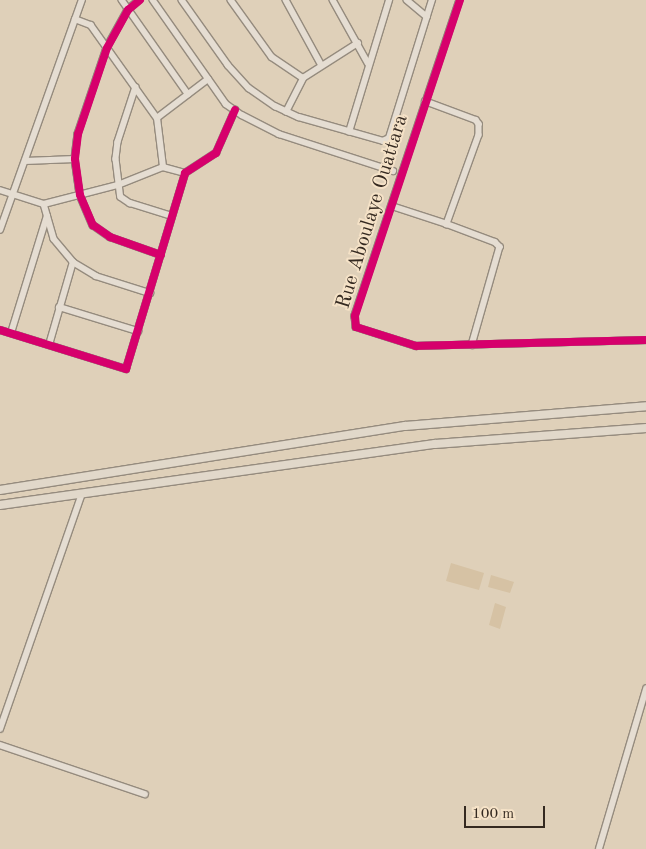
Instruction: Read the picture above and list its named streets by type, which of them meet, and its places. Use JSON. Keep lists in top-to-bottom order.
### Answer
{
  "streets": {
    "street": ["Rue Aboulaye Ouattara"]
  },
  "scale_bar": "100 m"
}
